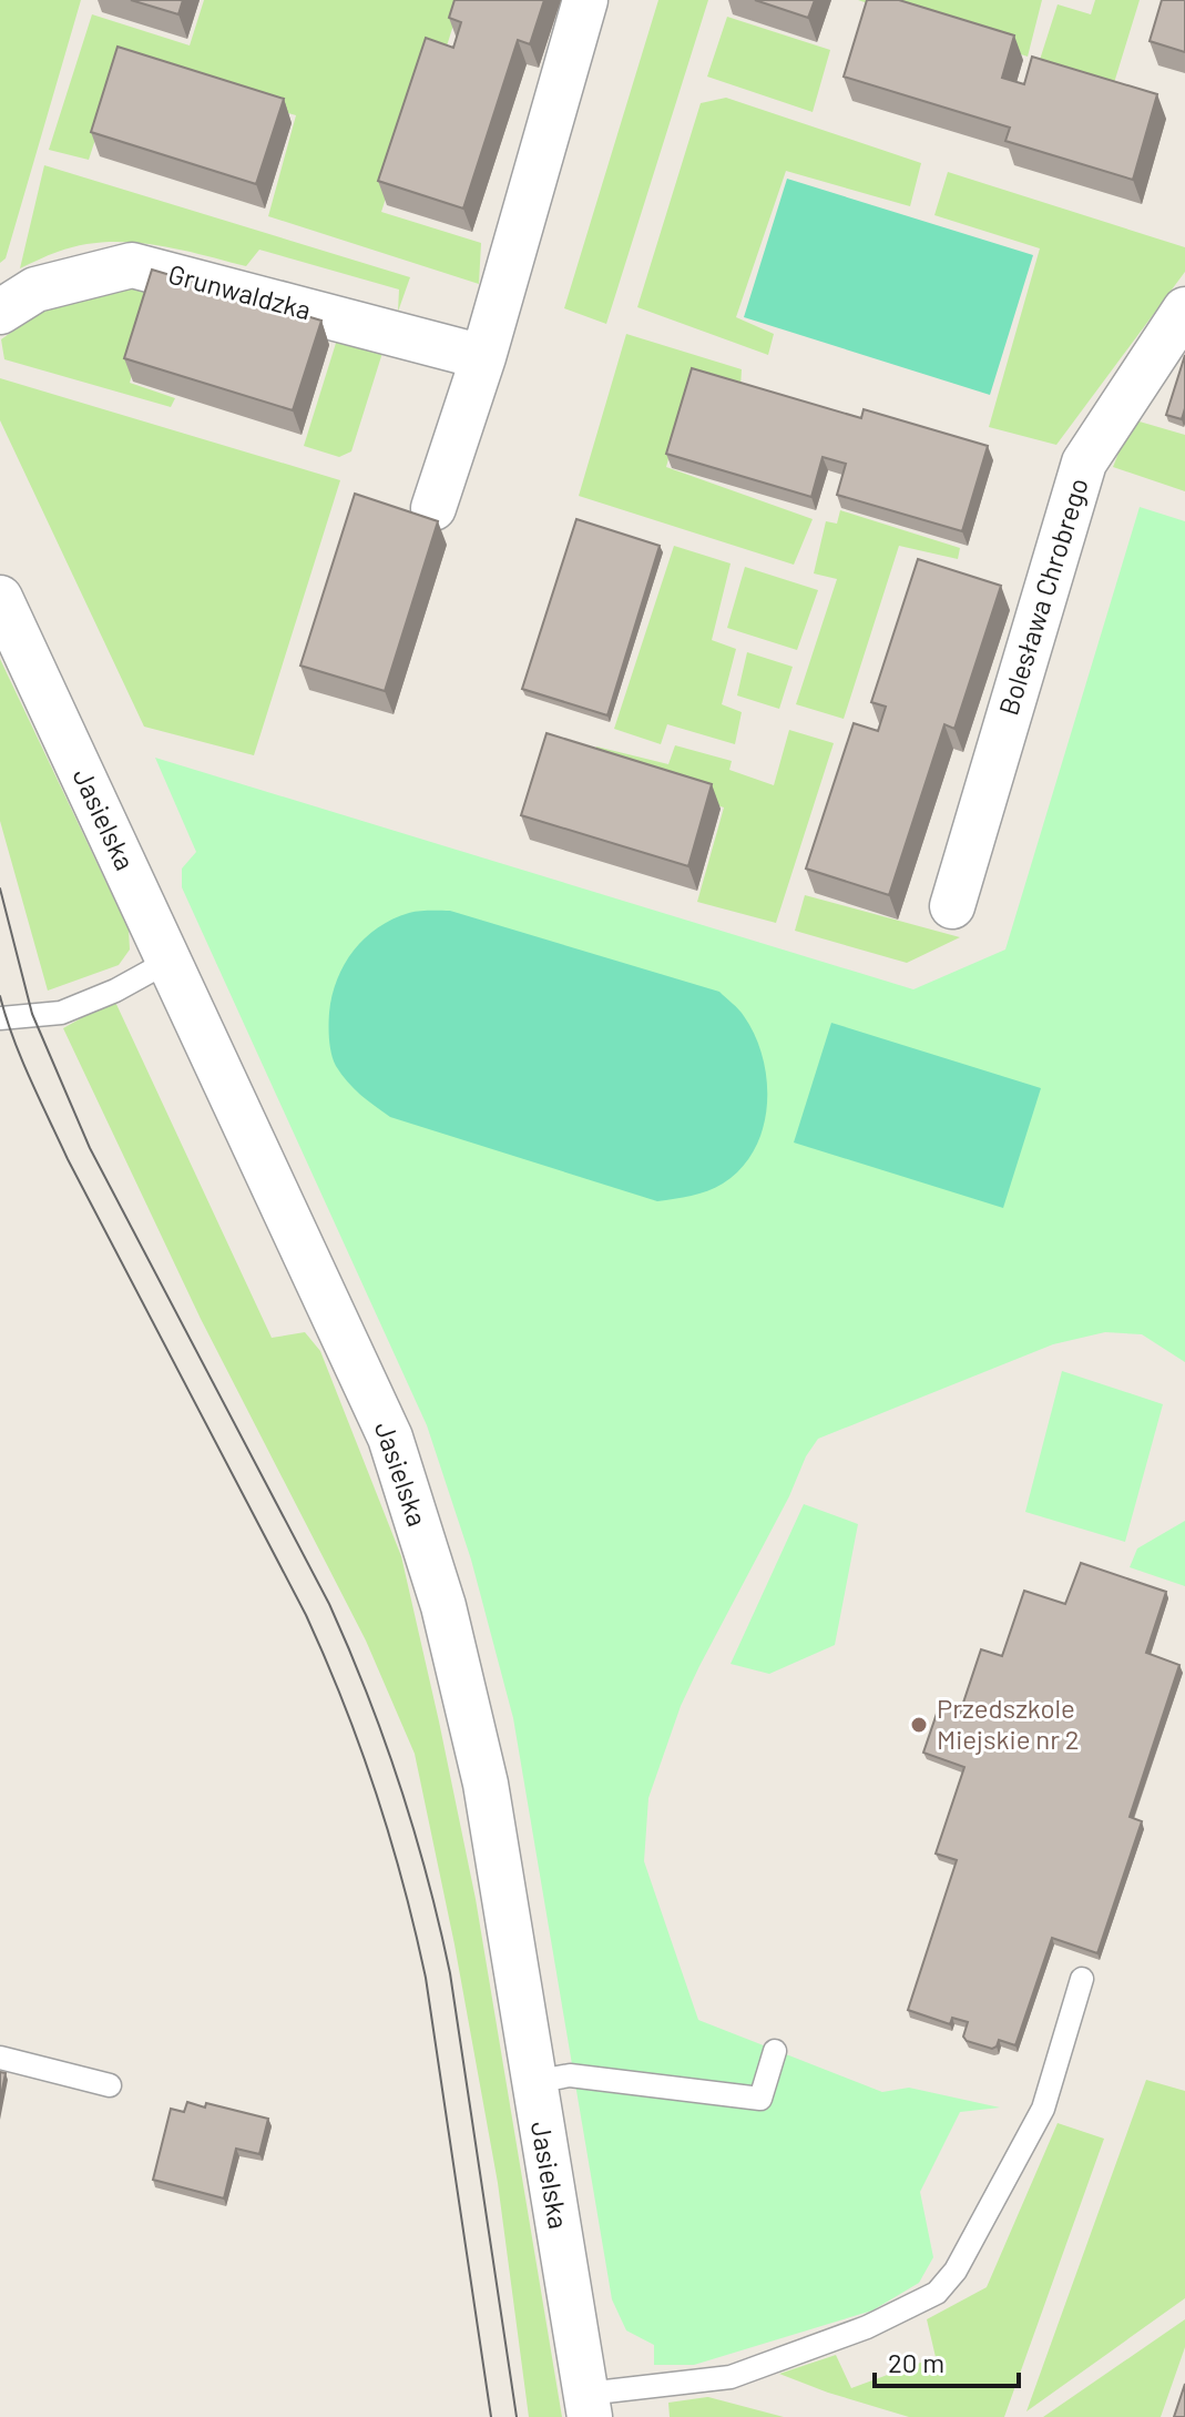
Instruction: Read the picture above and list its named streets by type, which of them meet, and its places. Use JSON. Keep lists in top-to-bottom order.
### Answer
{
  "streets": {
    "street": ["Grunwaldzka", "Bolesława Chrobrego", "Jasielska"]
  },
  "places": ["Przedszkole Miejskie nr 2"],
  "scale_bar": "20 m"
}
